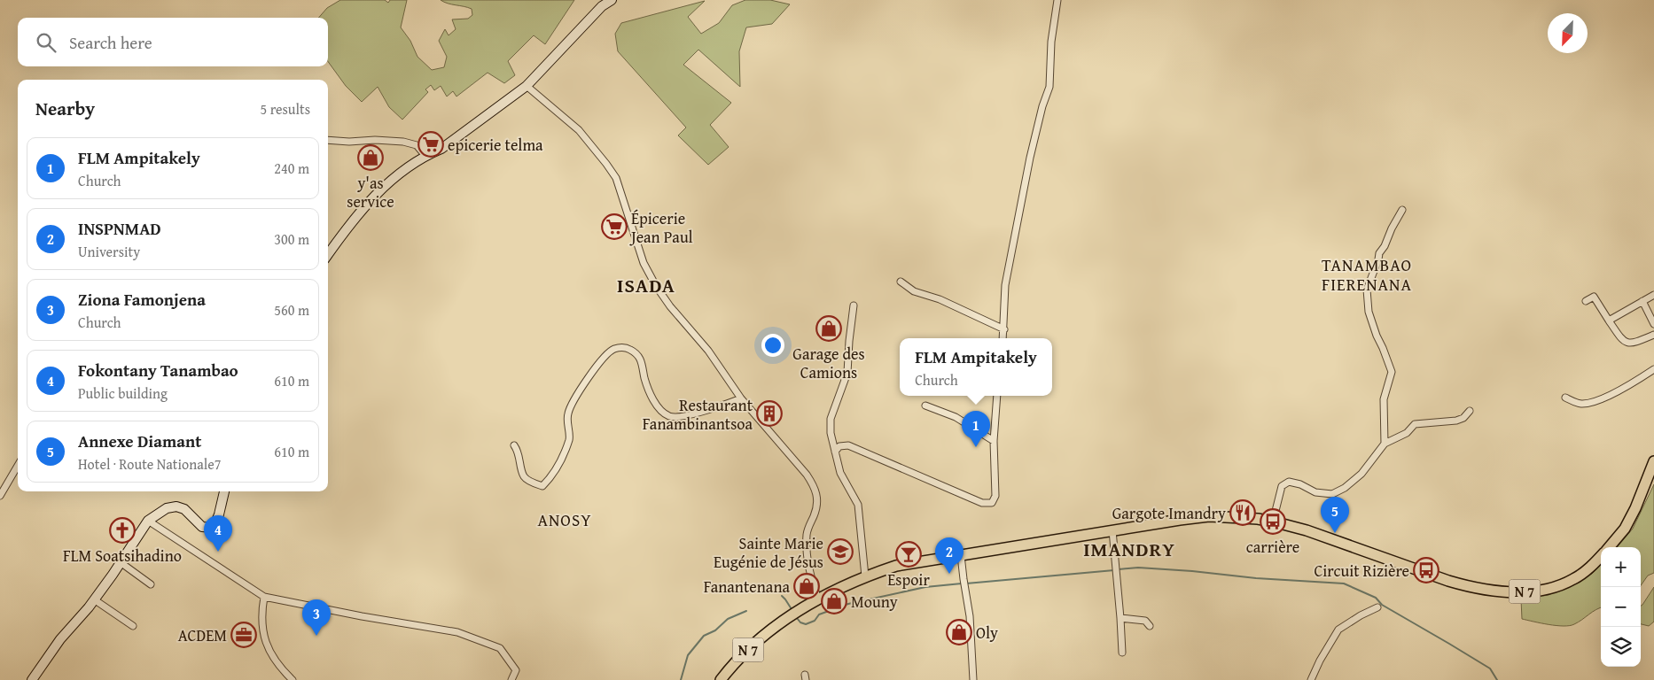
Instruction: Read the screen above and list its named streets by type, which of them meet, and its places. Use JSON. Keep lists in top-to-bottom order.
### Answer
{
  "streets": {
    "main road": ["N 7"]
  },
  "districts": [
    "TANAMBAO FIERENANA",
    "ISADA",
    "ANOSY",
    "IMANDRY"
  ],
  "places": {
    "supermarket": ["epicerie telma", "Épicerie Jean Paul"],
    "shop": [
      "y'as service",
      "Garage des Camions",
      "Fanantenana",
      "Mouny",
      "Oly"
    ],
    "building": ["Restaurant Fanambinantsoa"],
    "restaurant": ["Gargote Imandry"],
    "bus stop": ["carrière", "Circuit Rizière"],
    "church": ["FLM Soatsihadino"],
    "school or university": ["Sainte Marie Eugénie de Jésus"],
    "bar": ["Espoir"],
    "office": ["ACDEM"]
  },
  "north": "bottom left",
  "page": {
    "search": "Search here",
    "heading": ["Nearby", "5 results"],
    "list": [
      {
        "mark": "1",
        "name": "FLM Ampitakely",
        "note": "Church",
        "value": "240 m"
      },
      {
        "mark": "2",
        "name": "INSPNMAD",
        "note": "University",
        "value": "300 m"
      },
      {
        "mark": "3",
        "name": "Ziona Famonjena",
        "note": "Church",
        "value": "560 m"
      },
      {
        "mark": "4",
        "name": "Fokontany Tanambao",
        "note": "Public building",
        "value": "610 m"
      },
      {
        "mark": "5",
        "name": "Annexe Diamant",
        "note": "Hotel · Route Nationale7",
        "value": "610 m"
      }
    ],
    "popup": ["FLM Ampitakely", "Church"],
    "pins": [
      "1",
      "5",
      "4",
      "2",
      "3"
    ],
    "map_buttons": ["+", "−"]
  }
}
